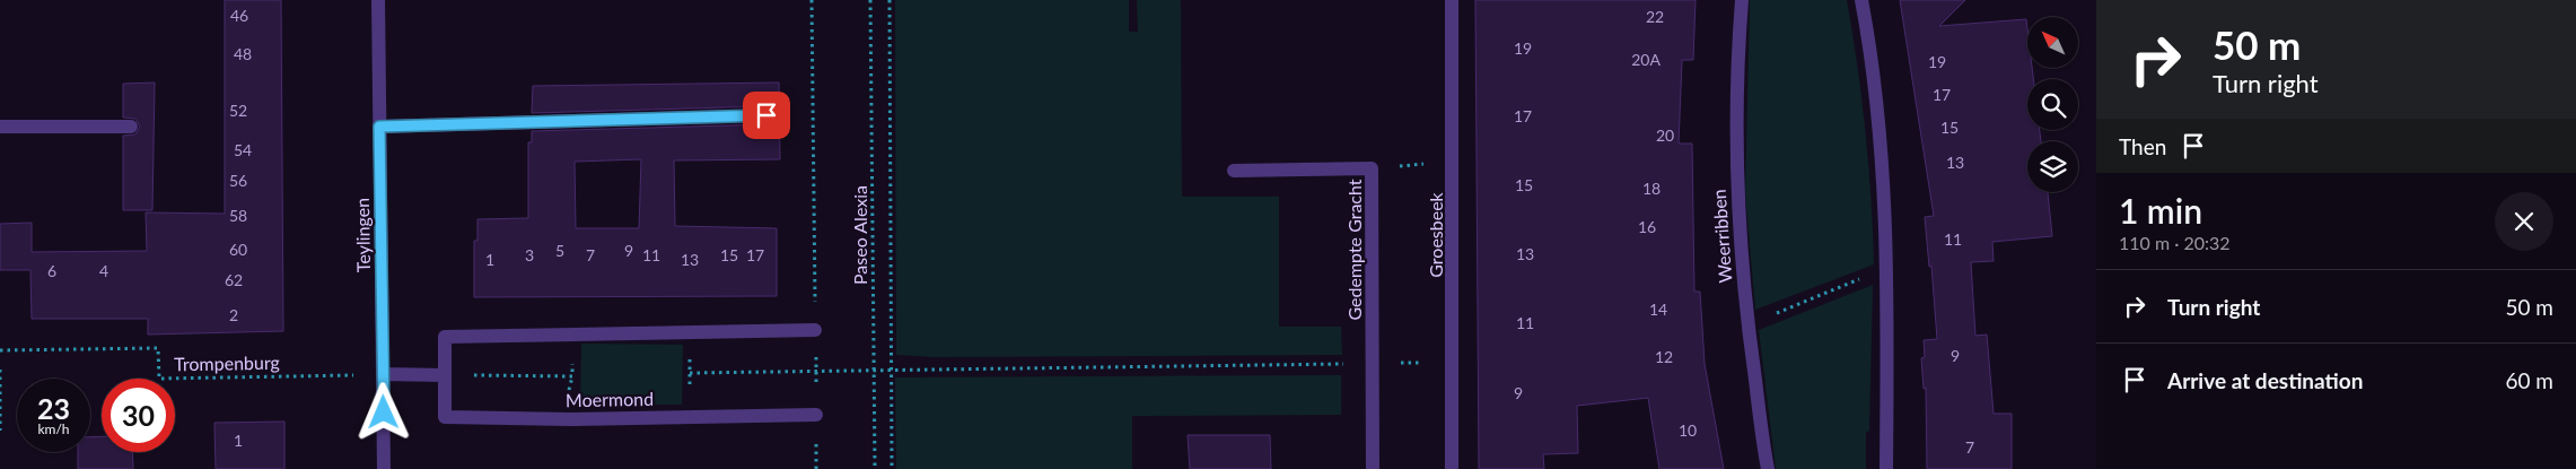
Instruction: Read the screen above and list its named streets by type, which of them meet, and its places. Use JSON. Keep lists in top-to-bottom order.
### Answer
{
  "streets": {
    "street": [
      "Teylingen",
      "Groesbeek",
      "Weerribben",
      "Gedempte Gracht",
      "Moermond"
    ],
    "path": ["Paseo Alexia", "Trompenburg"]
  },
  "crossings": [
    ["Teylingen", "Trompenburg"]
  ],
  "house_numbers": [
    "46",
    "22",
    "19",
    "48",
    "20A",
    "19",
    "17",
    "52",
    "17",
    "15",
    "20",
    "54",
    "13",
    "56",
    "15",
    "18",
    "58",
    "16",
    "11",
    "60",
    "5",
    "9",
    "13",
    "3",
    "7",
    "11",
    "15",
    "17",
    "1",
    "13",
    "6",
    "4",
    "62",
    "14",
    "2",
    "11",
    "9",
    "12",
    "9",
    "10",
    "1",
    "7"
  ],
  "north": "top left",
  "page": {
    "turn": ["50 m", "Turn right"],
    "then": "Then",
    "heading": ["1 min", "110 m · 20:32"],
    "list": [
      {
        "name": "Turn right",
        "value": "50 m"
      },
      {
        "name": "Arrive at destination",
        "value": "60 m"
      }
    ],
    "speed": "23 km/h",
    "limit": "30"
  }
}
